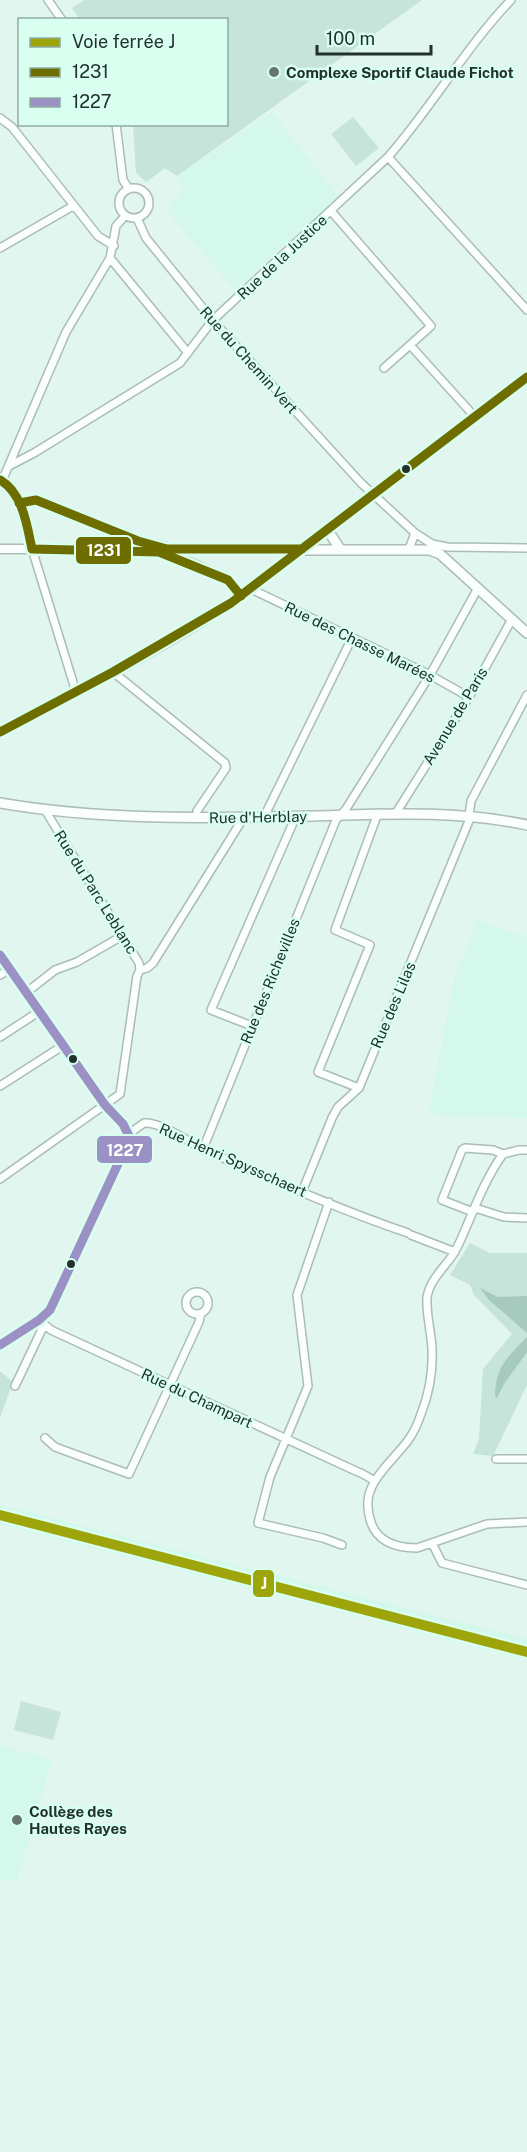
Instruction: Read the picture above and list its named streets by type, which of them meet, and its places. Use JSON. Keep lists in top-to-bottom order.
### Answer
{
  "streets": {
    "main road": ["Rue d'Herblay"],
    "street": [
      "Rue de la Justice",
      "Rue du Chemin Vert",
      "Rue des Chasse Marées",
      "Avenue de Paris",
      "Rue du Parc Leblanc",
      "Rue des Richevilles",
      "Rue des Lilas",
      "Rue Henri Spysschaert",
      "Rue du Champart"
    ]
  },
  "crossings": [
    ["Rue de la Justice", "Rue du Chemin Vert"],
    ["Rue des Chasse Marées", "Avenue de Paris"],
    ["Rue des Chasse Marées", "Rue des Richevilles"],
    ["Avenue de Paris", "Rue d'Herblay"],
    ["Rue d'Herblay", "Rue du Parc Leblanc"],
    ["Rue d'Herblay", "Rue des Richevilles"],
    ["Rue d'Herblay", "Rue des Lilas"],
    ["Rue des Richevilles", "Rue Henri Spysschaert"]
  ],
  "places": ["Complexe Sportif Claude Fichot", "Collège des Hautes Rayes"],
  "lines": ["transit line 1231", "transit line 1227", "rail line J"],
  "legend": ["Voie ferrée J", "1231", "1227"],
  "scale_bar": "100 m"
}
